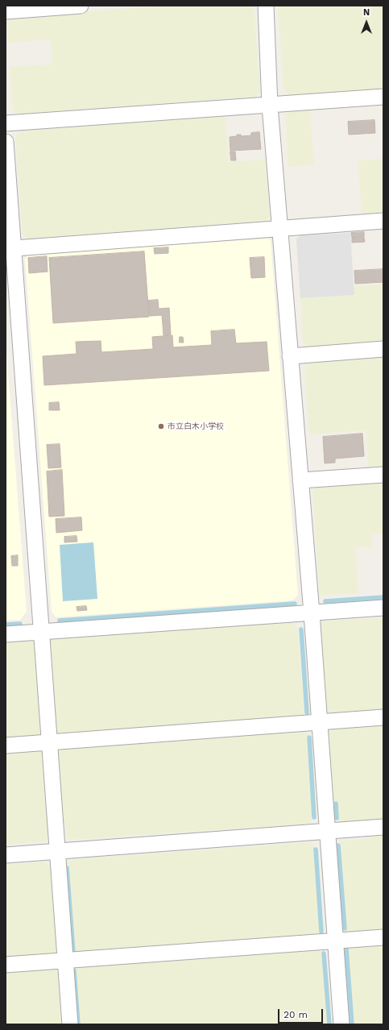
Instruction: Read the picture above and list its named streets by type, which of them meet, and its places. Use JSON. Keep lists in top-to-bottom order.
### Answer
{
  "places": ["市立白木小学校"],
  "scale_bar": "20 m",
  "north": "top"
}
